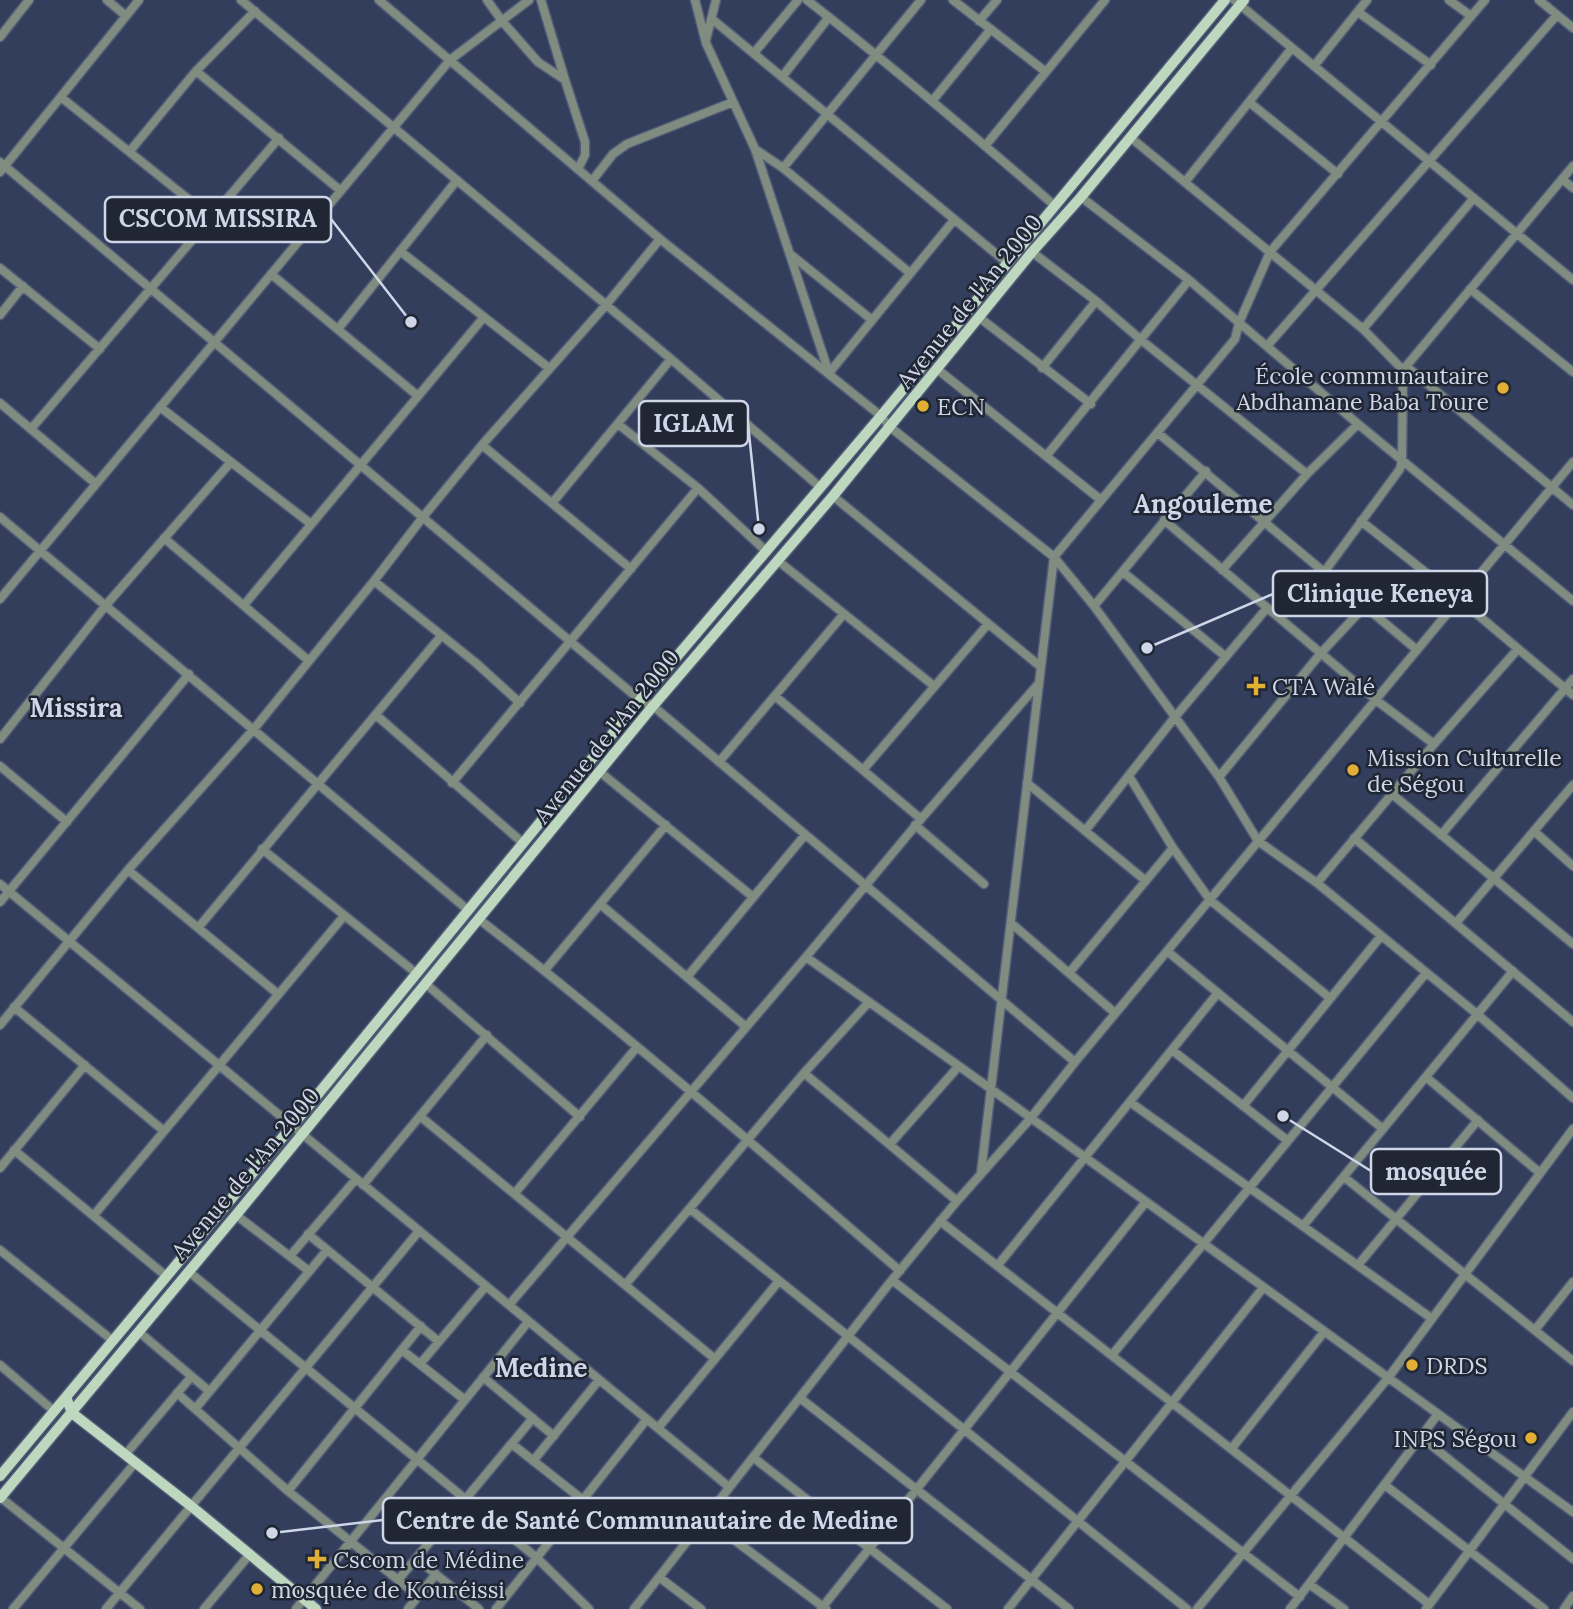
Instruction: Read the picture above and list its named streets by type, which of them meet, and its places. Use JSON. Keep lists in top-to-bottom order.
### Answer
{
  "streets": {
    "main road": ["Avenue de l'An 2000"]
  },
  "districts": ["Angouleme", "Missira", "Medine"],
  "places": {
    "other": [
      "CSCOM MISSIRA",
      "École communautaire Abdhamane Baba Toure",
      "ECN",
      "IGLAM",
      "Clinique Keneya",
      "Mission Culturelle de Ségou",
      "mosquée",
      "DRDS",
      "INPS Ségou",
      "Centre de Santé Communautaire de Medine",
      "mosquée de Kouréissi"
    ],
    "health": ["CTA Walé", "Cscom de Médine"]
  }
}
